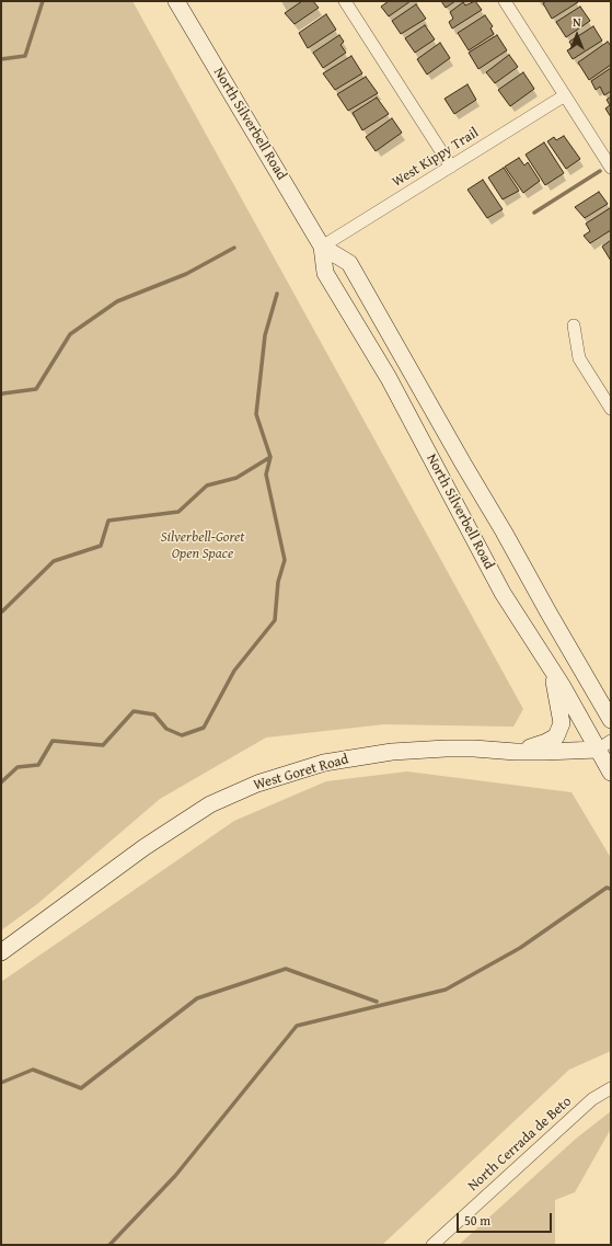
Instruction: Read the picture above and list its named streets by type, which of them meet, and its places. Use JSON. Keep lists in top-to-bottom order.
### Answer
{
  "streets": {
    "main road": ["North Silverbell Road", "West Goret Road"],
    "street": ["West Kippy Trail", "North Cerrada de Beto"]
  },
  "crossings": [
    ["North Silverbell Road", "West Kippy Trail"],
    ["North Silverbell Road", "West Goret Road"]
  ],
  "parks": ["Silverbell-Goret Open Space"],
  "scale_bar": "50 m",
  "north": "top"
}
